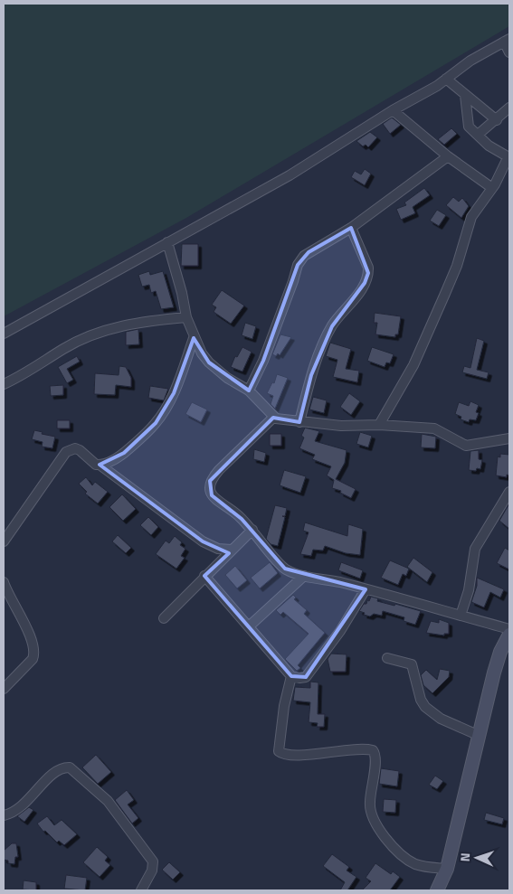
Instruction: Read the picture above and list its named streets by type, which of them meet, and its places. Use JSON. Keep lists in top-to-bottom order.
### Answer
{
  "north": "left"
}
